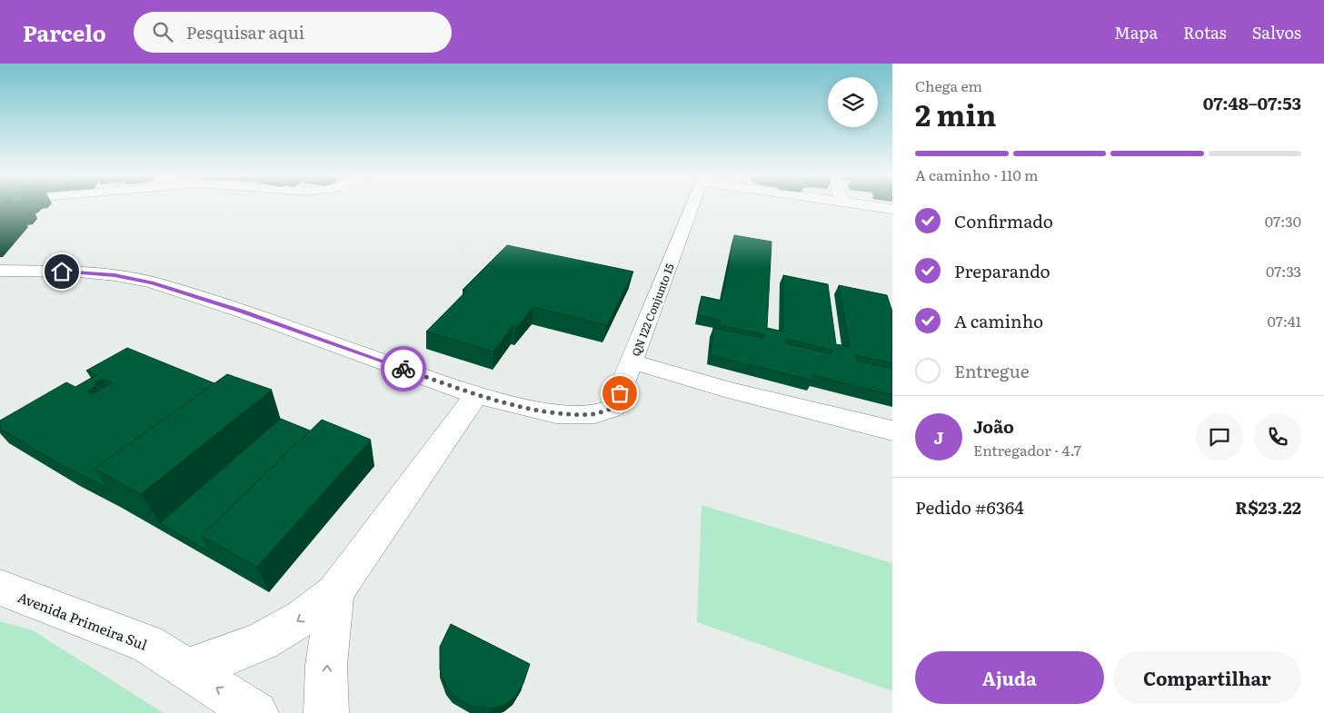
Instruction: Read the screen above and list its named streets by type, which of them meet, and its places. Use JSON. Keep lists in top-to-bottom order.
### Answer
{
  "streets": {
    "street": ["QN 122 Conjunto 15", "Avenida Primeira Sul"]
  },
  "page": {
    "header": "Parcelo",
    "search": "Pesquisar aqui",
    "nav": ["Mapa", "Rotas", "Salvos"],
    "heading": ["2 min", "Chega em", "07:48–07:53"],
    "panel": [
      "João",
      "Entregador · 4.7",
      "Pedido #6364",
      "R$23.22"
    ],
    "bar": "A caminho · 110 m",
    "list": [
      ["Confirmado", "07:30"],
      ["Preparando", "07:33"],
      ["A caminho", "07:41"],
      "Entregue"
    ],
    "round": "J",
    "buttons": ["Ajuda", "Compartilhar"]
  }
}
